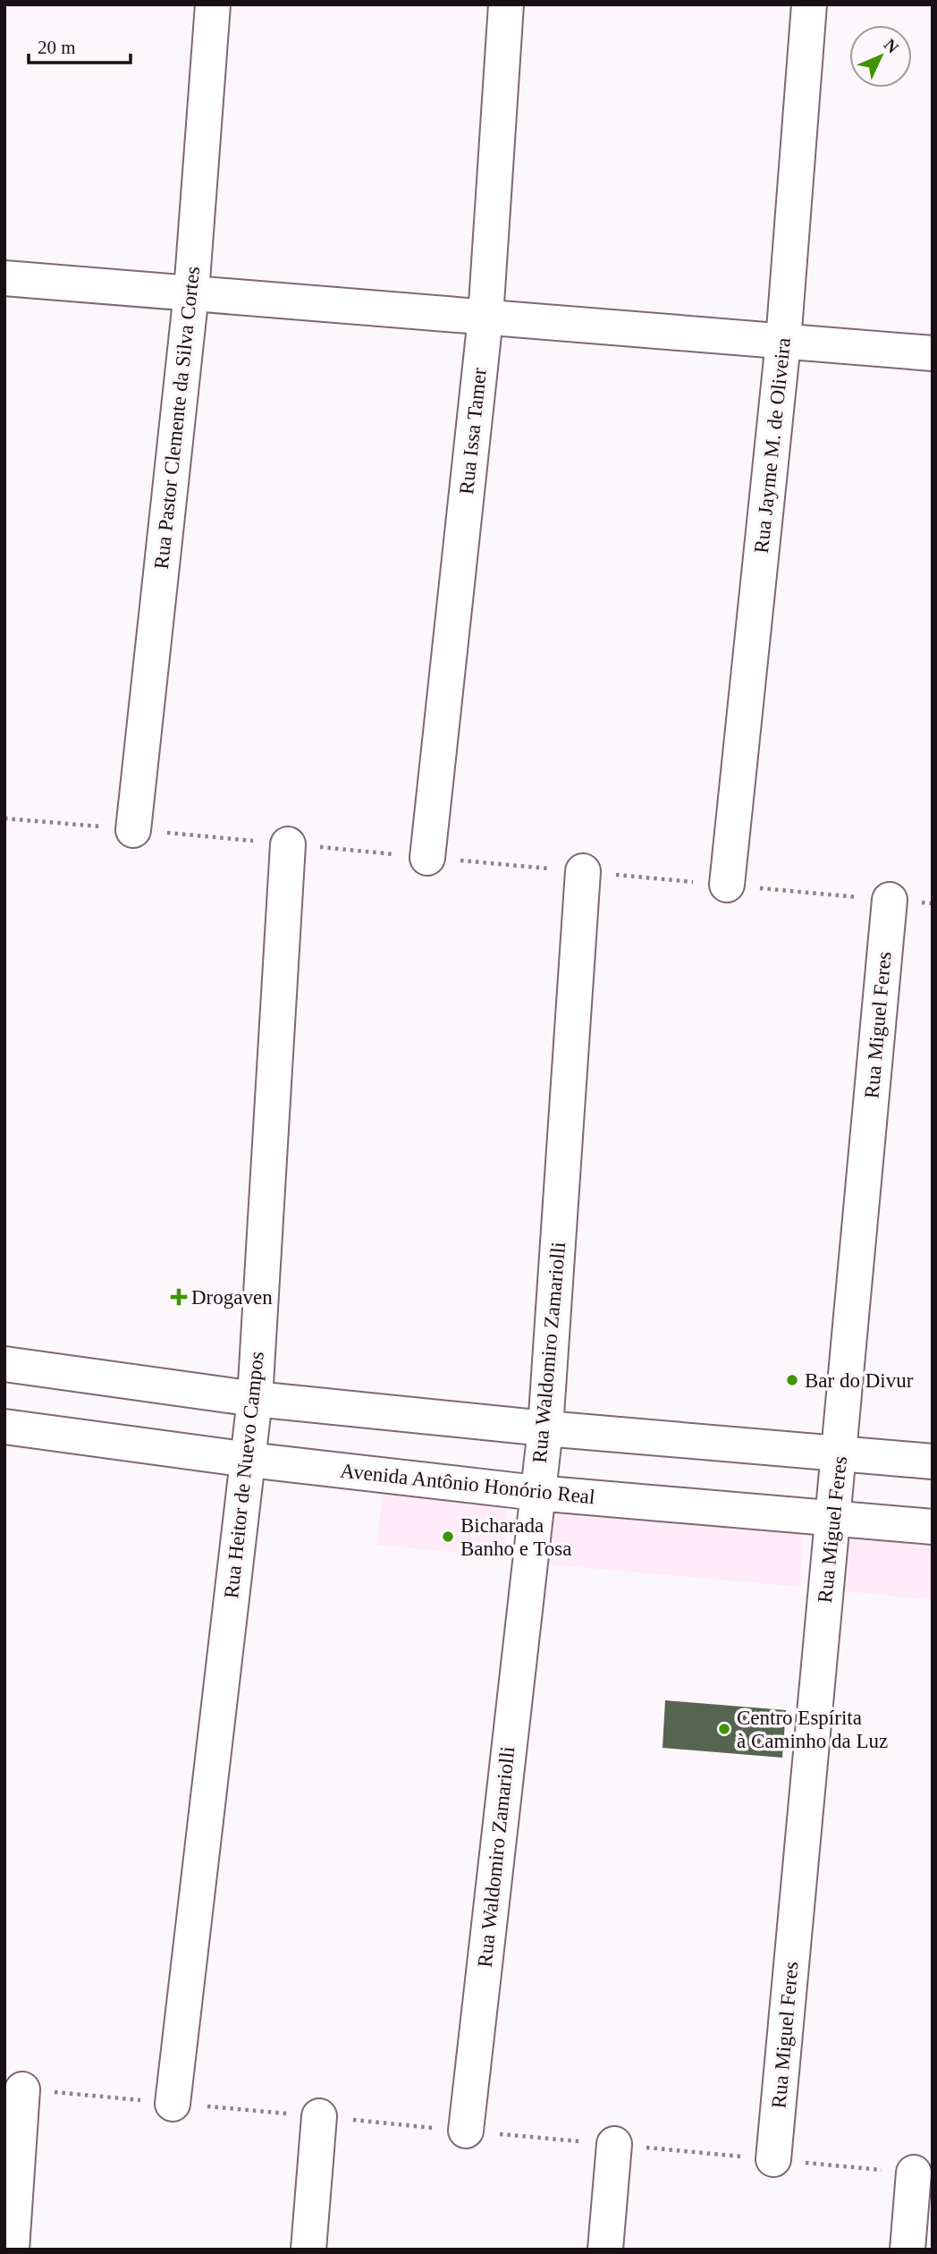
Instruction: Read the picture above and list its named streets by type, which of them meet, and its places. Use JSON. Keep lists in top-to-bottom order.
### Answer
{
  "streets": {
    "street": [
      "Rua Pastor Clemente da Silva Cortes",
      "Rua Issa Tamer",
      "Rua Jayme M. de Oliveira",
      "Rua Miguel Feres",
      "Rua Waldomiro Zamariolli",
      "Rua Heitor de Nuevo Campos",
      "Avenida Antônio Honório Real"
    ]
  },
  "crossings": [
    ["Rua Miguel Feres", "Avenida Antônio Honório Real"],
    ["Rua Waldomiro Zamariolli", "Avenida Antônio Honório Real"],
    ["Rua Heitor de Nuevo Campos", "Avenida Antônio Honório Real"]
  ],
  "places": {
    "health": ["Drogaven"],
    "other": ["Bar do Divur", "Bicharada Banho e Tosa", "Centro Espírita à Caminho da Luz"]
  },
  "scale_bar": "20 m",
  "north": "top right"
}
